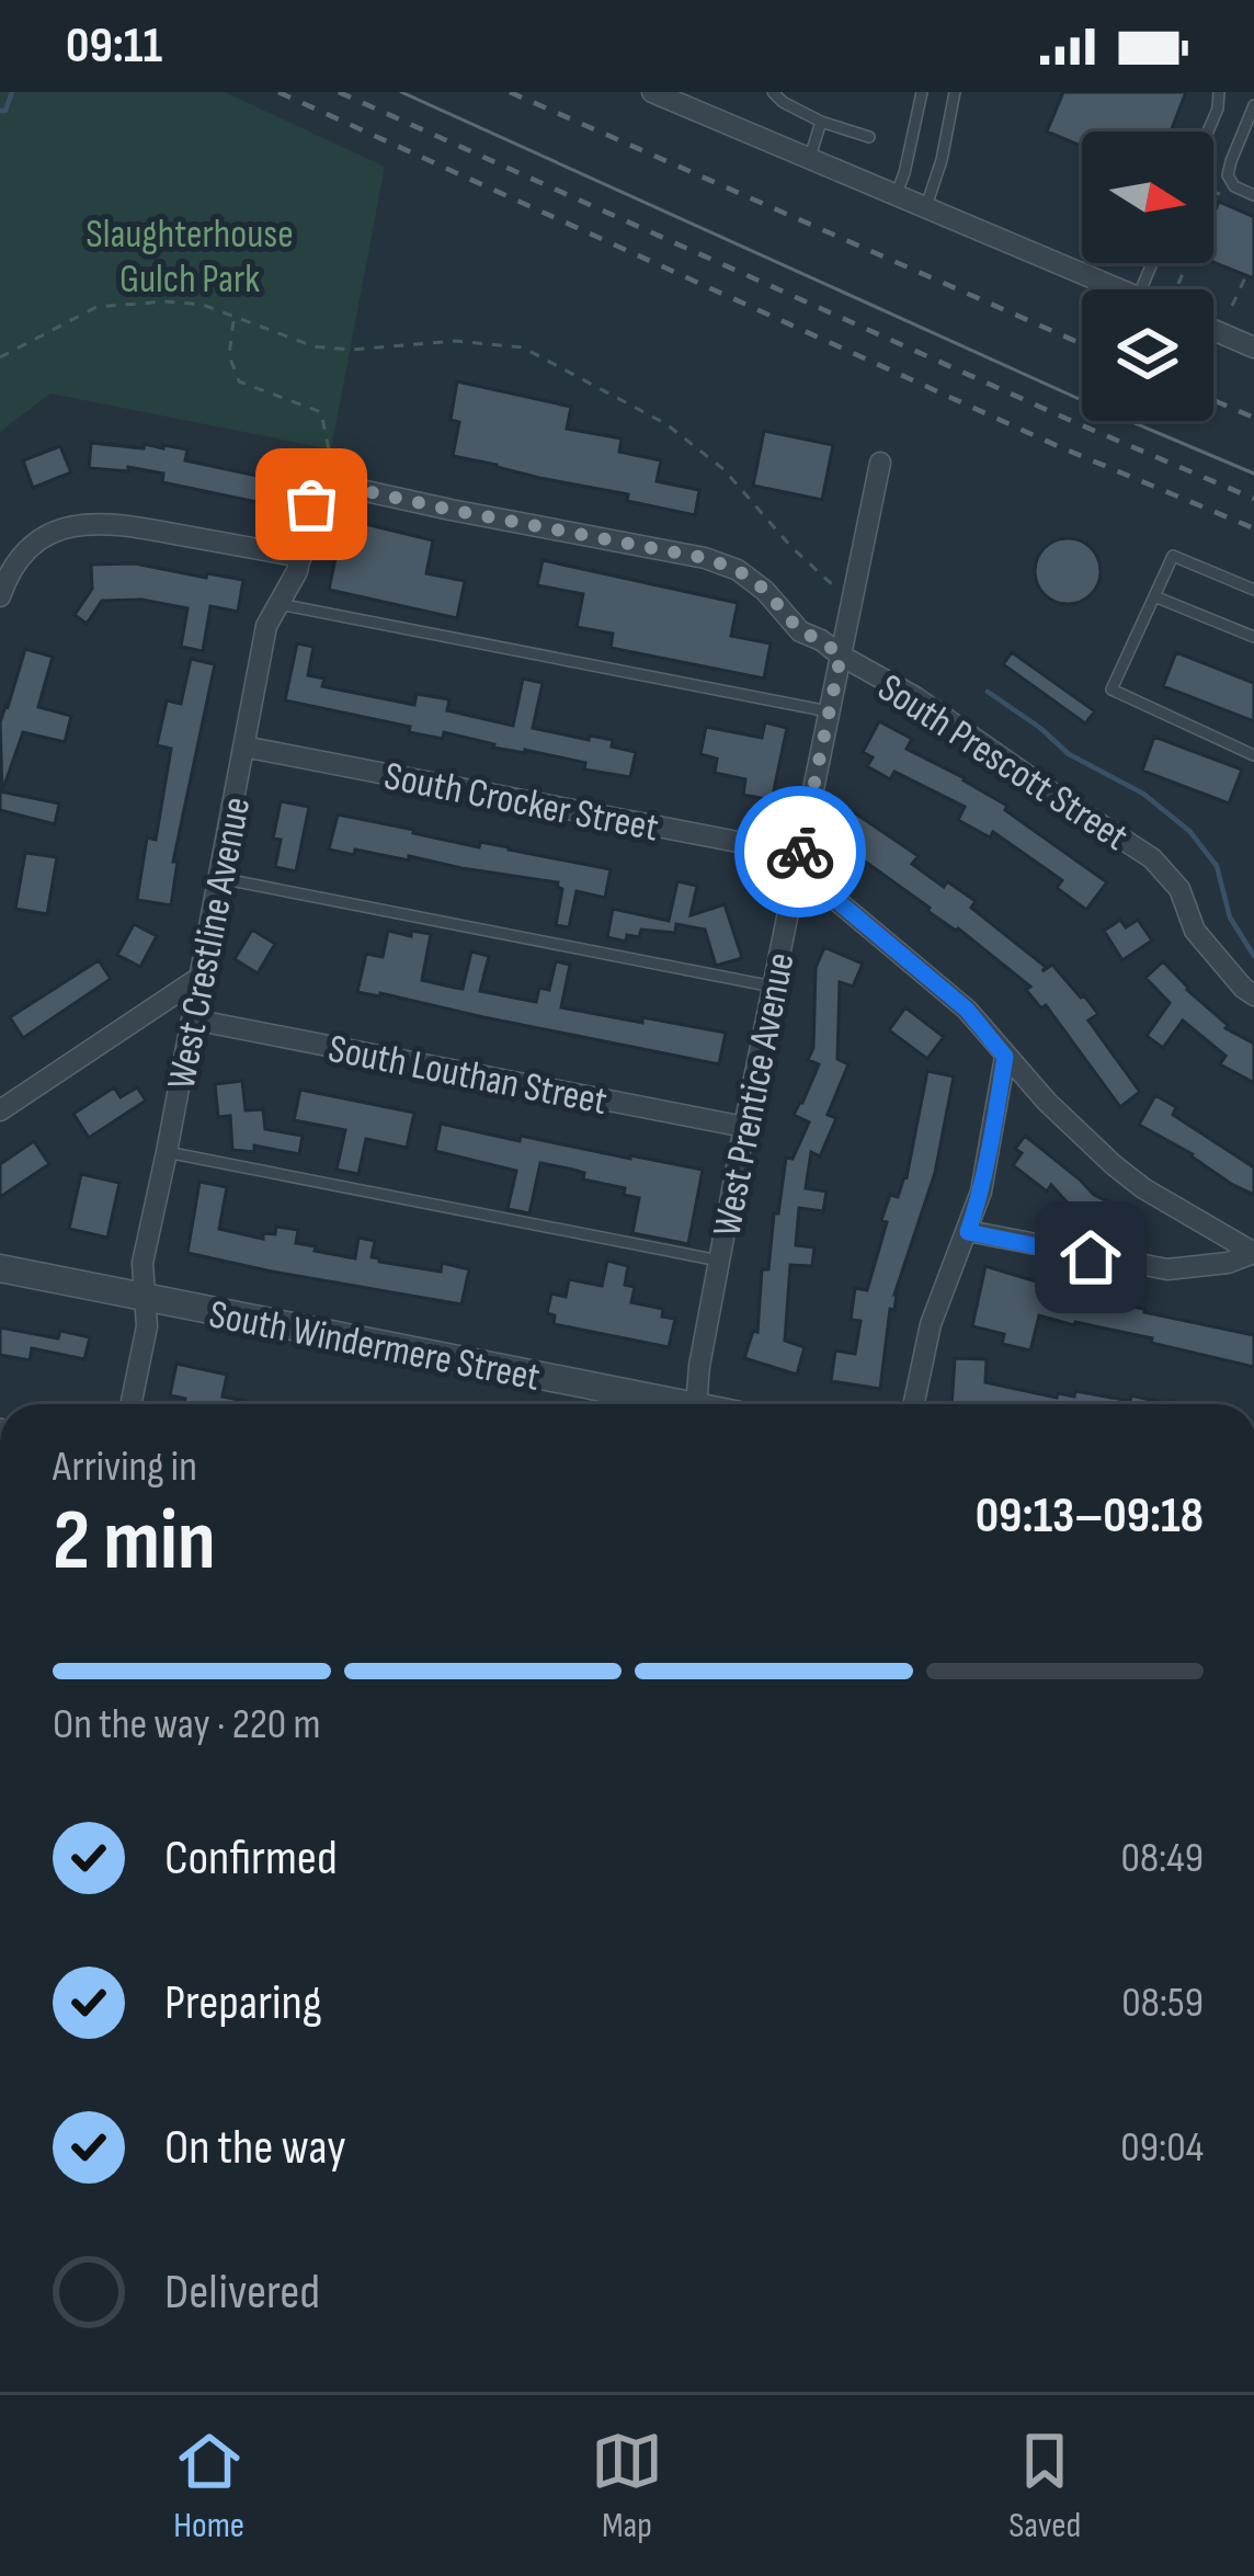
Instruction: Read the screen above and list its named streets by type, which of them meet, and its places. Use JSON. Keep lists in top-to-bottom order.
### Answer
{
  "streets": {
    "street": [
      "South Prescott Street",
      "South Crocker Street",
      "West Crestline Avenue",
      "South Louthan Street",
      "West Prentice Avenue",
      "South Windermere Street"
    ]
  },
  "crossings": [
    ["South Prescott Street", "West Crestline Avenue"],
    ["South Prescott Street", "West Prentice Avenue"],
    ["South Crocker Street", "West Crestline Avenue"],
    ["South Crocker Street", "West Prentice Avenue"],
    ["West Crestline Avenue", "South Louthan Street"],
    ["West Crestline Avenue", "South Windermere Street"],
    ["South Louthan Street", "West Prentice Avenue"]
  ],
  "parks": ["Slaughterhouse Gulch Park"],
  "north": "right",
  "page": {
    "status": "09:11",
    "heading": ["2 min", "Arriving in", "09:13–09:18"],
    "bar": "On the way · 220 m",
    "list": [
      ["Confirmed", "08:49"],
      ["Preparing", "08:59"],
      ["On the way", "09:04"],
      "Delivered"
    ],
    "tabs": ["Home", "Map", "Saved"]
  }
}
